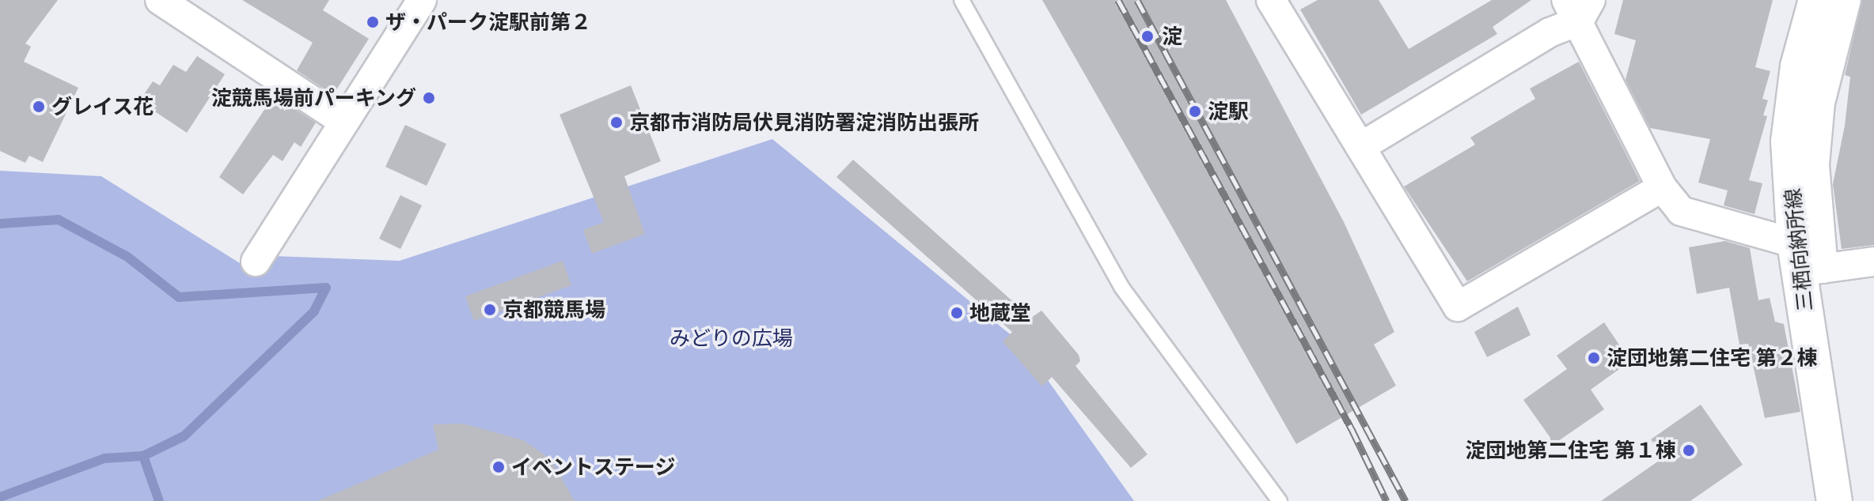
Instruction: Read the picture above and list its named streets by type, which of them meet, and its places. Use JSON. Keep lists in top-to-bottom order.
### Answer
{
  "streets": {
    "main road": ["三栖向納所線"]
  },
  "parks": ["みどりの広場"],
  "places": [
    "ザ・パーク淀駅前第２",
    "淀",
    "淀競馬場前パーキング",
    "グレイス花",
    "淀駅",
    "京都市消防局伏見消防署淀消防出張所",
    "京都競馬場",
    "地蔵堂",
    "淀団地第二住宅 第２棟",
    "淀団地第二住宅 第１棟",
    "イベントステージ"
  ]
}
